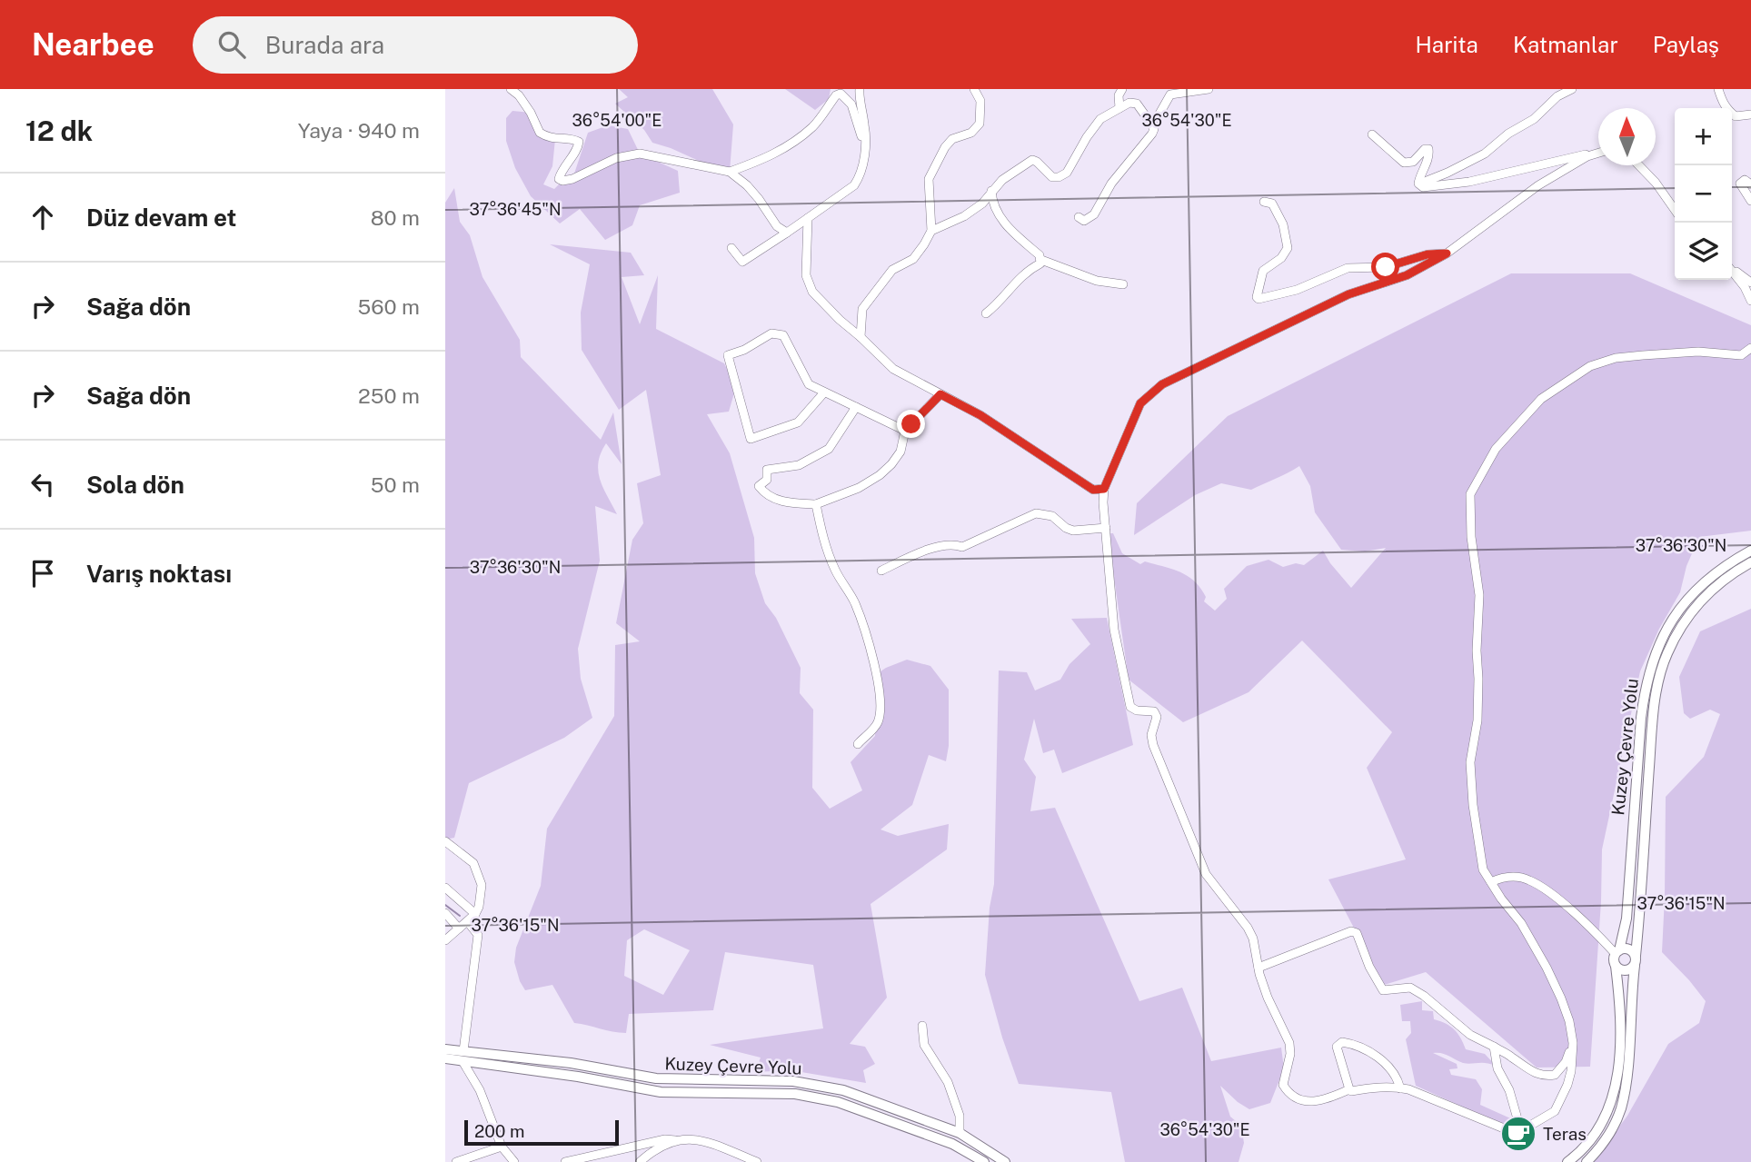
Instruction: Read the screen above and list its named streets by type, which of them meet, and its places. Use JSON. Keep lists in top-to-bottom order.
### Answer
{
  "streets": {
    "main road": ["Kuzey Çevre Yolu"]
  },
  "places": {
    "cafe": ["Teras"]
  },
  "scale_bar": "200 m",
  "north": "top",
  "page": {
    "header": "Nearbee",
    "search": "Burada ara",
    "nav": ["Harita", "Katmanlar", "Paylaş"],
    "heading": ["12 dk", "Yaya · 940 m"],
    "map_buttons": ["+", "−"],
    "list": [
      ["Düz devam et", "80 m"],
      ["Sağa dön", "560 m"],
      ["Sağa dön", "250 m"],
      ["Sola dön", "50 m"],
      "Varış noktası"
    ],
    "scale": "200 m"
  },
  "coordinates": [
    "36°54'00\"E",
    "36°54'30\"E",
    "37°36'45\"N",
    "37°36'30\"N",
    "37°36'15\"N"
  ]
}
